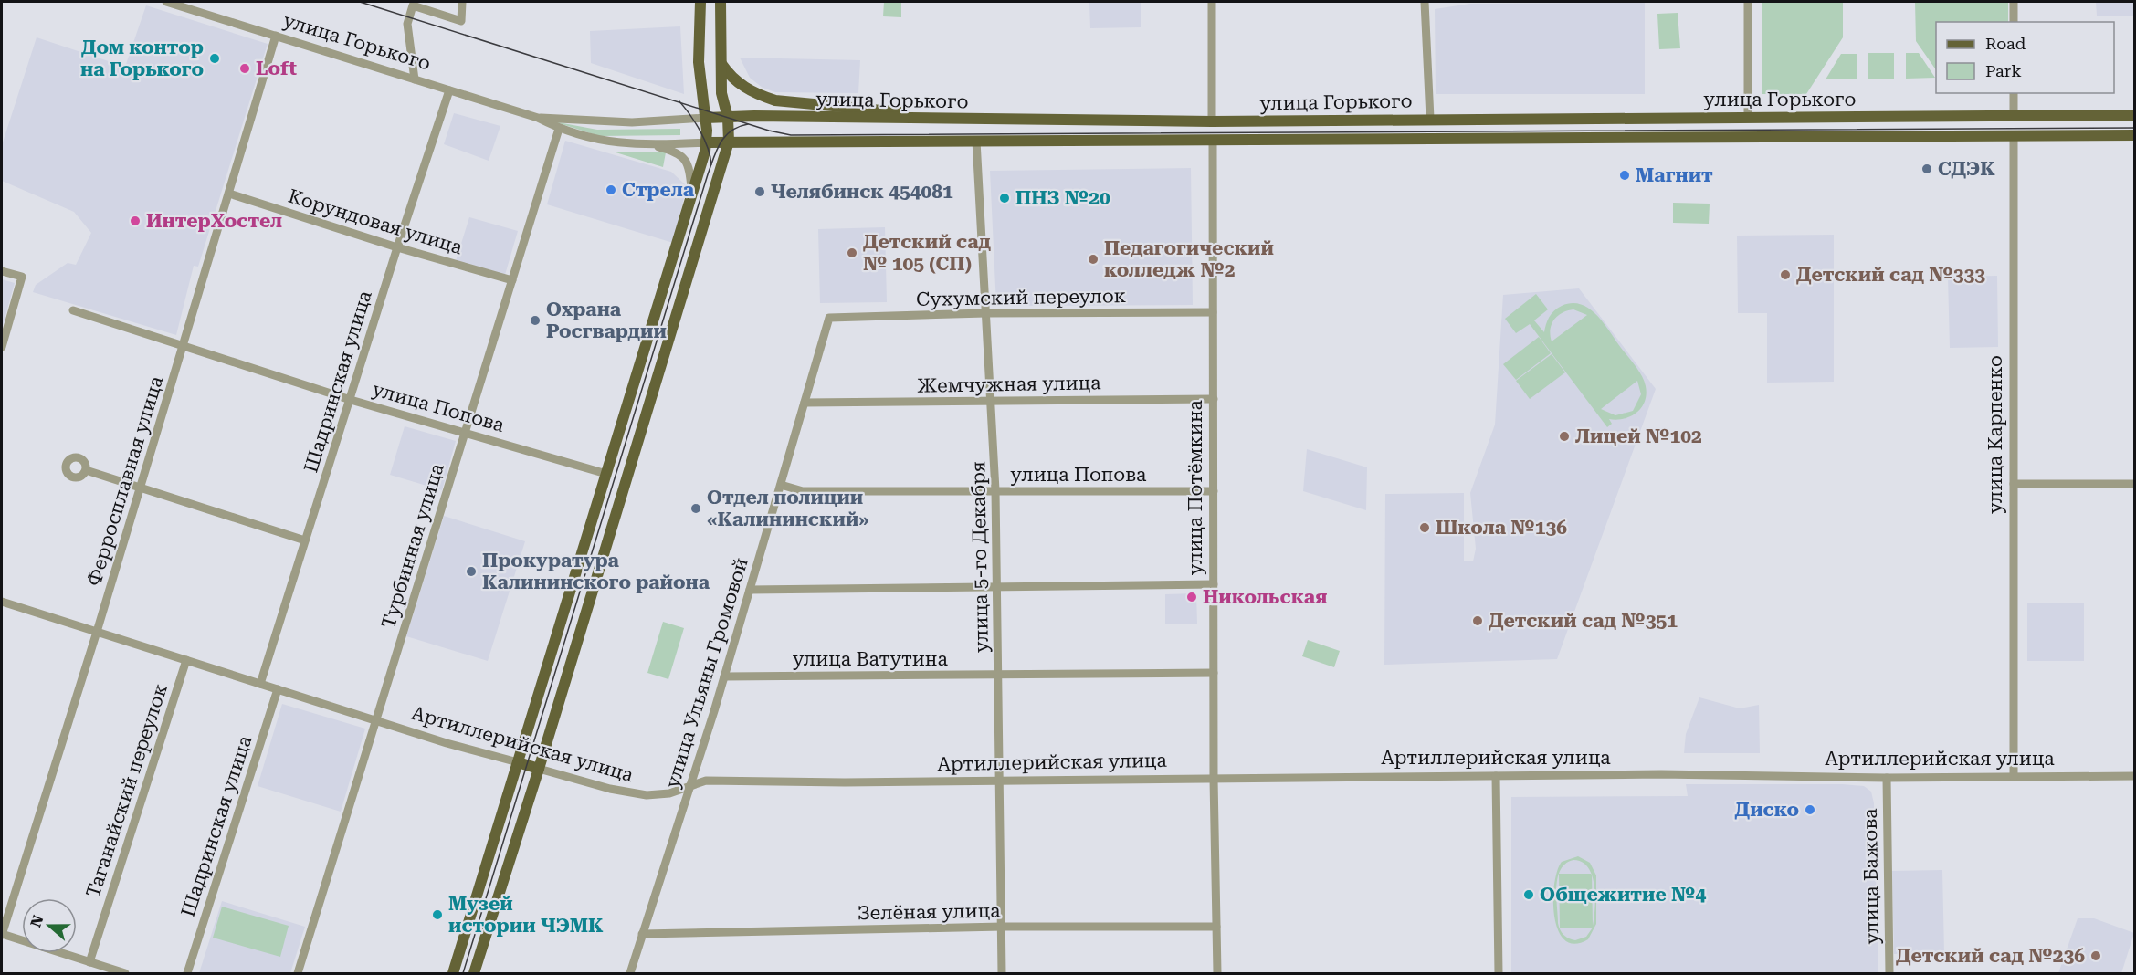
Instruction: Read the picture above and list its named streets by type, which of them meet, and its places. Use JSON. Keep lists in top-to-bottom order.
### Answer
{
  "streets": {
    "main road": [
      "улица Горького",
      "улица Карпенко",
      "улица Потёмкина",
      "Артиллерийская улица"
    ],
    "street": [
      "Корундовая улица",
      "Сухумский переулок",
      "Шадринская улица",
      "Жемчужная улица",
      "улица Попова",
      "Ферросплавная улица",
      "Турбинная улица",
      "улица 5-го Декабря",
      "улица Ватутина",
      "улица Ульяны Громовой",
      "Таганайский переулок",
      "улица Бажова",
      "Зелёная улица"
    ]
  },
  "crossings": [
    ["улица Горького", "Шадринская улица"],
    ["улица Горького", "улица Карпенко"],
    ["улица Горького", "Ферросплавная улица"],
    ["улица Горького", "улица Потёмкина"],
    ["улица Горького", "Турбинная улица"],
    ["улица Горького", "улица 5-го Декабря"],
    ["Корундовая улица", "Шадринская улица"],
    ["Корундовая улица", "Ферросплавная улица"],
    ["Корундовая улица", "Турбинная улица"],
    ["Сухумский переулок", "улица Потёмкина"],
    ["Сухумский переулок", "улица 5-го Декабря"],
    ["Сухумский переулок", "улица Ульяны Громовой"],
    ["Шадринская улица", "улица Попова"],
    ["Шадринская улица", "Артиллерийская улица"],
    ["Жемчужная улица", "улица Потёмкина"],
    ["Жемчужная улица", "улица 5-го Декабря"],
    ["Жемчужная улица", "улица Ульяны Громовой"],
    ["улица Попова", "Ферросплавная улица"],
    ["улица Попова", "улица Потёмкина"],
    ["улица Попова", "Турбинная улица"],
    ["улица Попова", "улица 5-го Декабря"],
    ["улица Попова", "улица Ульяны Громовой"],
    ["улица Карпенко", "Артиллерийская улица"],
    ["Ферросплавная улица", "Артиллерийская улица"],
    ["улица Потёмкина", "улица Ватутина"],
    ["улица Потёмкина", "Артиллерийская улица"],
    ["улица Потёмкина", "Зелёная улица"],
    ["Турбинная улица", "Артиллерийская улица"],
    ["улица 5-го Декабря", "улица Ватутина"],
    ["улица 5-го Декабря", "Артиллерийская улица"],
    ["улица 5-го Декабря", "Зелёная улица"],
    ["улица Ватутина", "улица Ульяны Громовой"],
    ["улица Ульяны Громовой", "Артиллерийская улица"],
    ["улица Ульяны Громовой", "Зелёная улица"],
    ["Артиллерийская улица", "Таганайский переулок"],
    ["Артиллерийская улица", "улица Бажова"]
  ],
  "places": [
    "Дом контор на Горького",
    "Loft",
    "СДЭК",
    "Магнит",
    "Стрела",
    "Челябинск 454081",
    "ПНЗ №20",
    "ИнтерХостел",
    "Детский сад № 105 (СП)",
    "Педагогический колледж №2",
    "Детский сад №333",
    "Охрана Росгвардии",
    "Лицей №102",
    "Отдел полиции «Калининский»",
    "Школа №136",
    "Прокуратура Калининского района",
    "Никольская",
    "Детский сад №351",
    "Диско",
    "Общежитие №4",
    "Музей истории ЧЭМК",
    "Детский сад №236"
  ],
  "legend": ["Road", "Park"],
  "north": "left"
}
